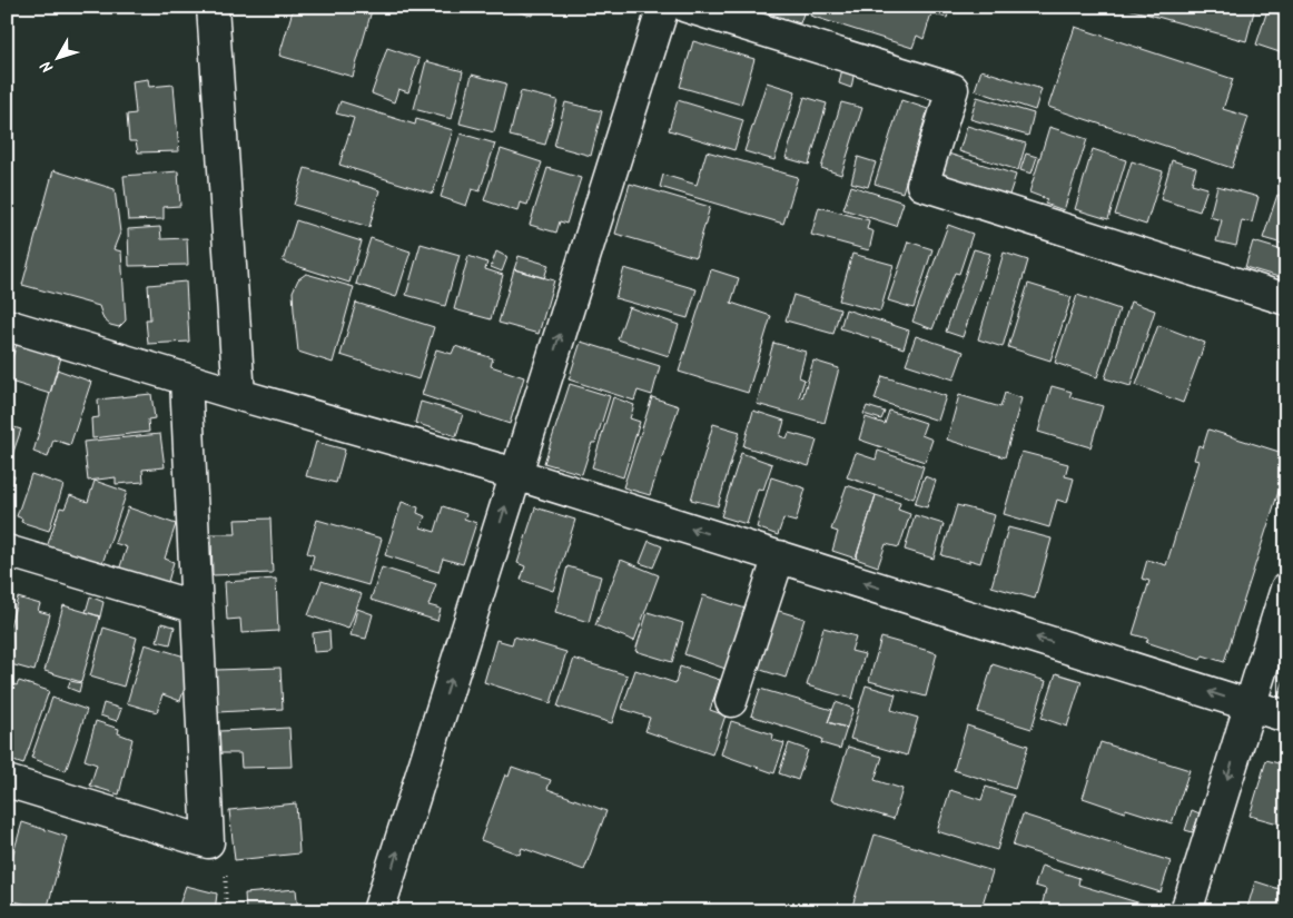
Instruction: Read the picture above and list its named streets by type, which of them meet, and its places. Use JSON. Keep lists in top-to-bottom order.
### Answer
{
  "north": "bottom left"
}
